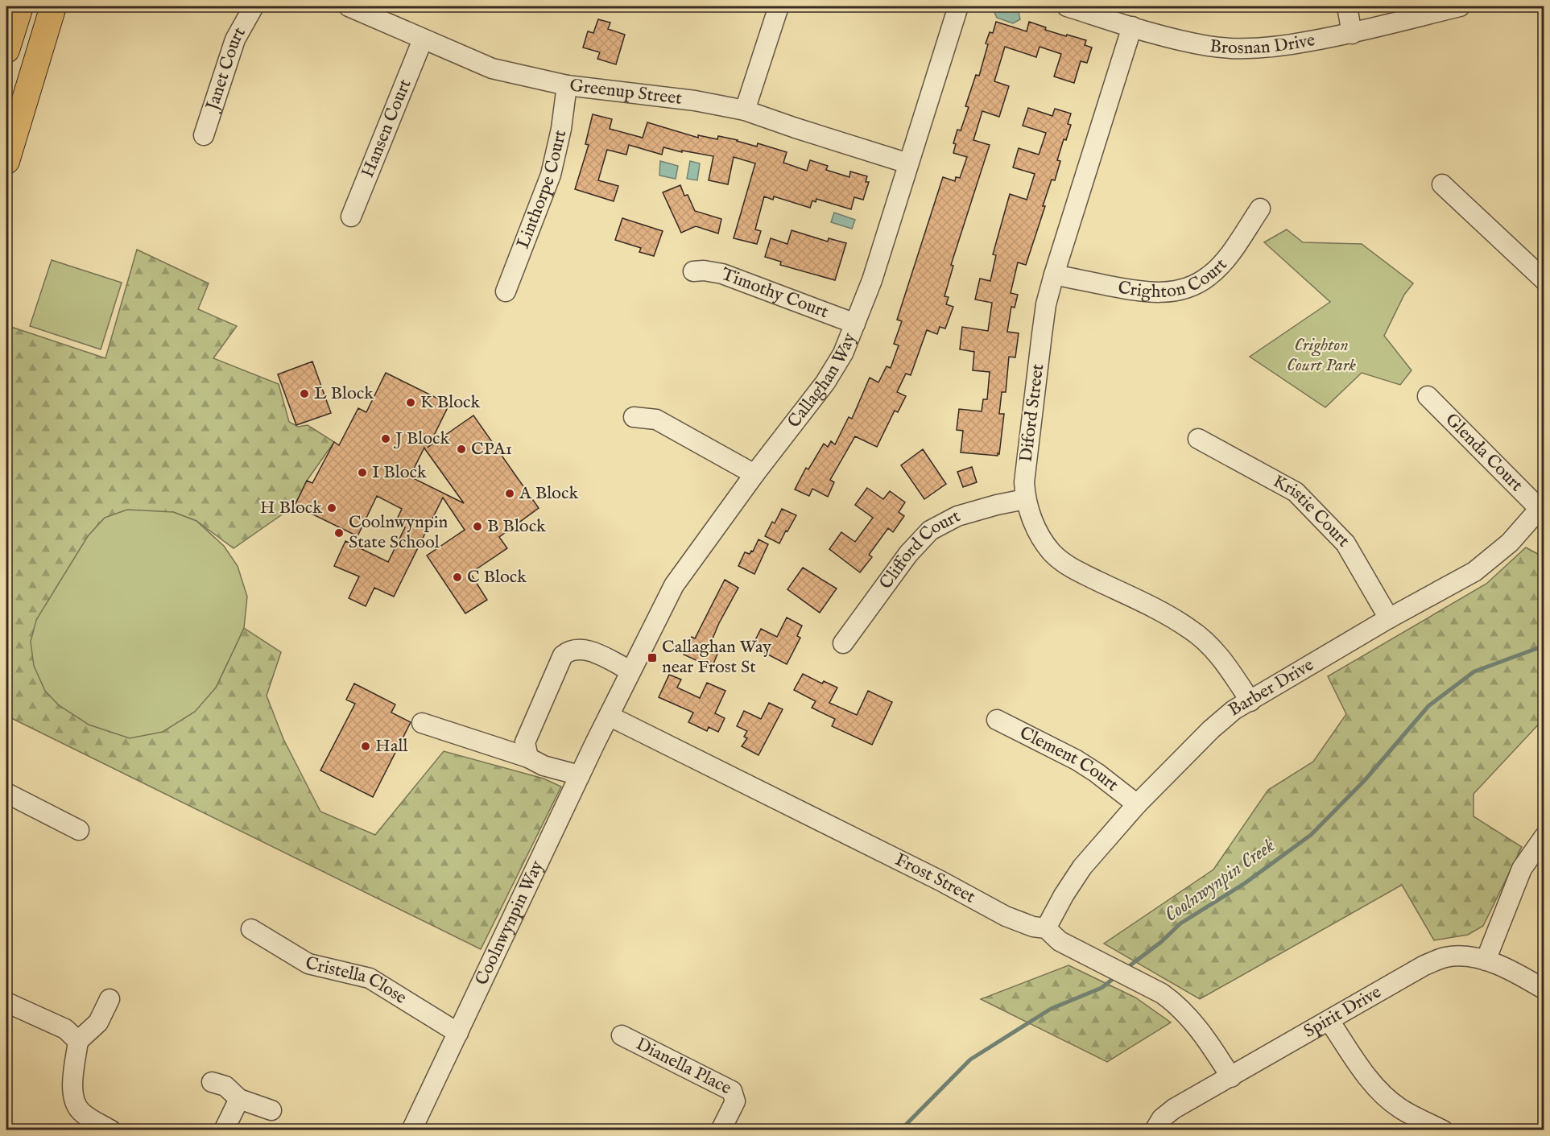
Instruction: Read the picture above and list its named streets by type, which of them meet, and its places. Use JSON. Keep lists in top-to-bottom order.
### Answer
{
  "streets": {
    "street": [
      "Brosnan Drive",
      "Janet Court",
      "Greenup Street",
      "Hansen Court",
      "Linthorpe Court",
      "Crighton Court",
      "Timothy Court",
      "Callaghan Way",
      "Diford Street",
      "Glenda Court",
      "Kristie Court",
      "Clifford Court",
      "Barber Drive",
      "Clement Court",
      "Frost Street",
      "Coolnwynpin Way",
      "Cristella Close",
      "Spirit Drive",
      "Dianella Place"
    ]
  },
  "crossings": [
    ["Brosnan Drive", "Diford Street"],
    ["Greenup Street", "Hansen Court"],
    ["Greenup Street", "Linthorpe Court"],
    ["Greenup Street", "Callaghan Way"],
    ["Crighton Court", "Diford Street"],
    ["Timothy Court", "Callaghan Way"],
    ["Callaghan Way", "Frost Street"],
    ["Callaghan Way", "Coolnwynpin Way"],
    ["Diford Street", "Clifford Court"],
    ["Diford Street", "Barber Drive"],
    ["Glenda Court", "Barber Drive"],
    ["Kristie Court", "Barber Drive"],
    ["Barber Drive", "Clement Court"],
    ["Barber Drive", "Frost Street"],
    ["Frost Street", "Coolnwynpin Way"],
    ["Frost Street", "Spirit Drive"],
    ["Coolnwynpin Way", "Cristella Close"]
  ],
  "water": ["Coolnwynpin Creek"],
  "parks": ["Crighton Court Park"],
  "places": {
    "other": [
      "L Block",
      "K Block",
      "J Block",
      "CPA1",
      "I Block",
      "A Block",
      "H Block",
      "B Block",
      "Coolnwynpin State School",
      "C Block",
      "Hall"
    ],
    "transit": ["Callaghan Way near Frost St"]
  }
}
